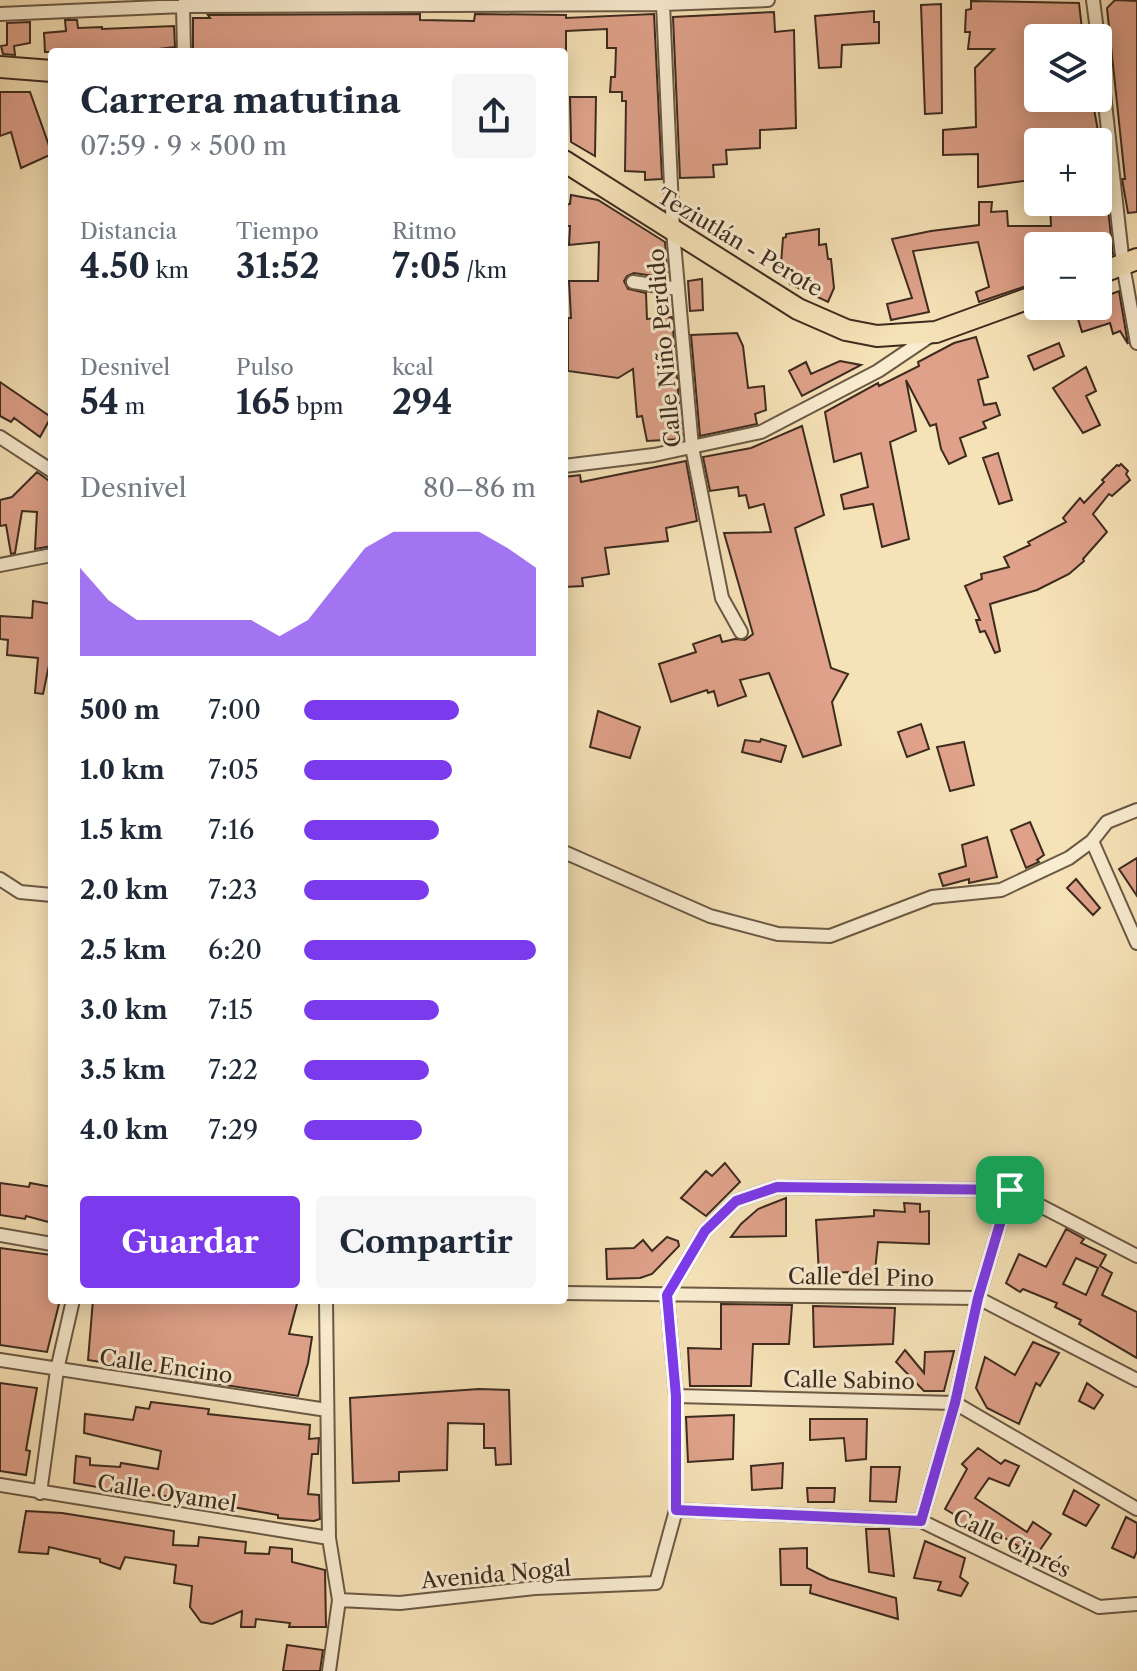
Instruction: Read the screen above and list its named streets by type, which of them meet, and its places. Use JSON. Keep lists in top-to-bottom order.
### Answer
{
  "streets": {
    "main road": ["Teziutlán - Perote"],
    "street": [
      "Calle Niño Perdido",
      "Calle del Pino",
      "Calle Encino",
      "Calle Sabino",
      "Calle Oyamel",
      "Calle Ciprés",
      "Avenida Nogal"
    ]
  },
  "crossings": [
    ["Teziutlán - Perote", "Calle Niño Perdido"],
    ["Calle Ciprés", "Avenida Nogal"]
  ],
  "page": {
    "map_buttons": ["+", "−"],
    "heading": ["Carrera matutina", "07:59 · 9 × 500 m"],
    "stats": [
      ["Distancia", "4.50 km"],
      ["Tiempo", "31:52"],
      ["Ritmo", "7:05 /km"],
      ["Desnivel", "54 m"],
      ["Pulso", "165 bpm"],
      ["kcal", "294"]
    ],
    "chart": ["Desnivel", "80–86 m"],
    "list": [
      {
        "name": "500 m",
        "note": "7:00"
      },
      {
        "name": "1.0 km",
        "note": "7:05"
      },
      {
        "name": "1.5 km",
        "note": "7:16"
      },
      {
        "name": "2.0 km",
        "note": "7:23"
      },
      {
        "name": "2.5 km",
        "note": "6:20"
      },
      {
        "name": "3.0 km",
        "note": "7:15"
      },
      {
        "name": "3.5 km",
        "note": "7:22"
      },
      {
        "name": "4.0 km",
        "note": "7:29"
      }
    ],
    "buttons": ["Guardar", "Compartir"]
  }
}
